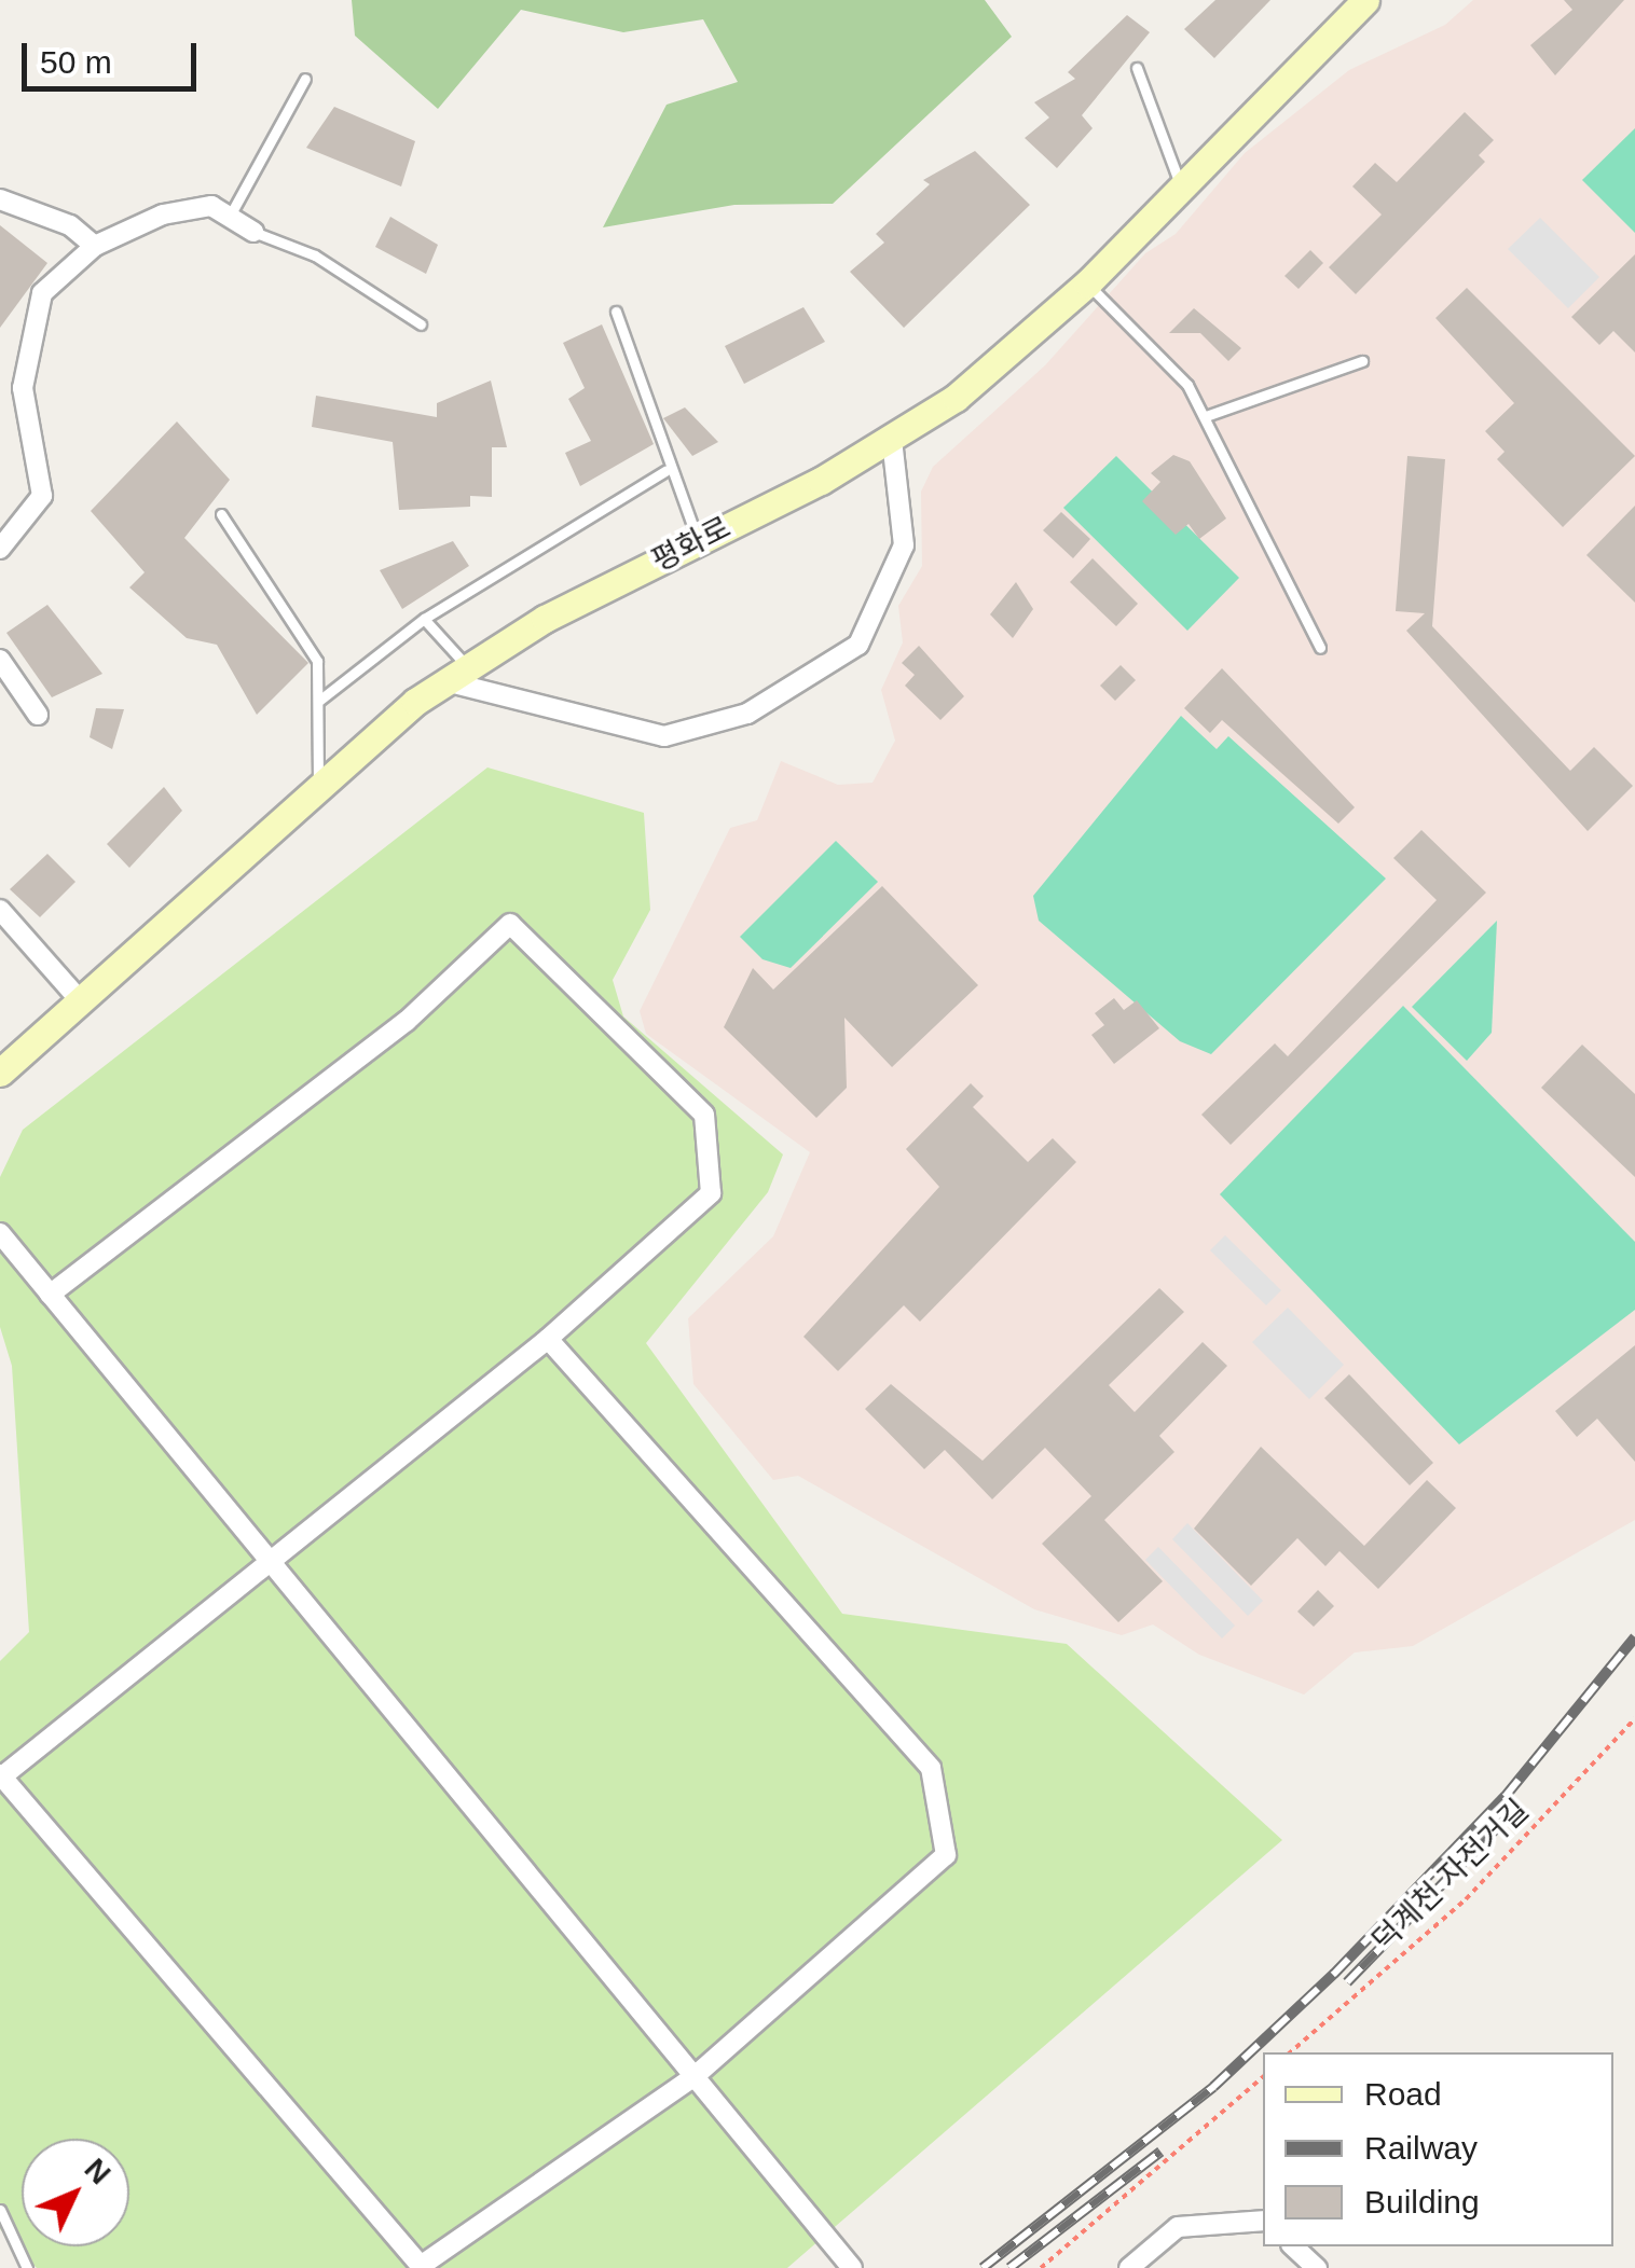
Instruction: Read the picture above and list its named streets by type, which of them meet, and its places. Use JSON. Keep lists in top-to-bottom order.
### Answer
{
  "streets": {
    "main road": ["평화로"],
    "path": ["덕계천 자전거길"]
  },
  "legend": ["Road", "Railway", "Building"],
  "scale_bar": "50 m",
  "north": "top right"
}
